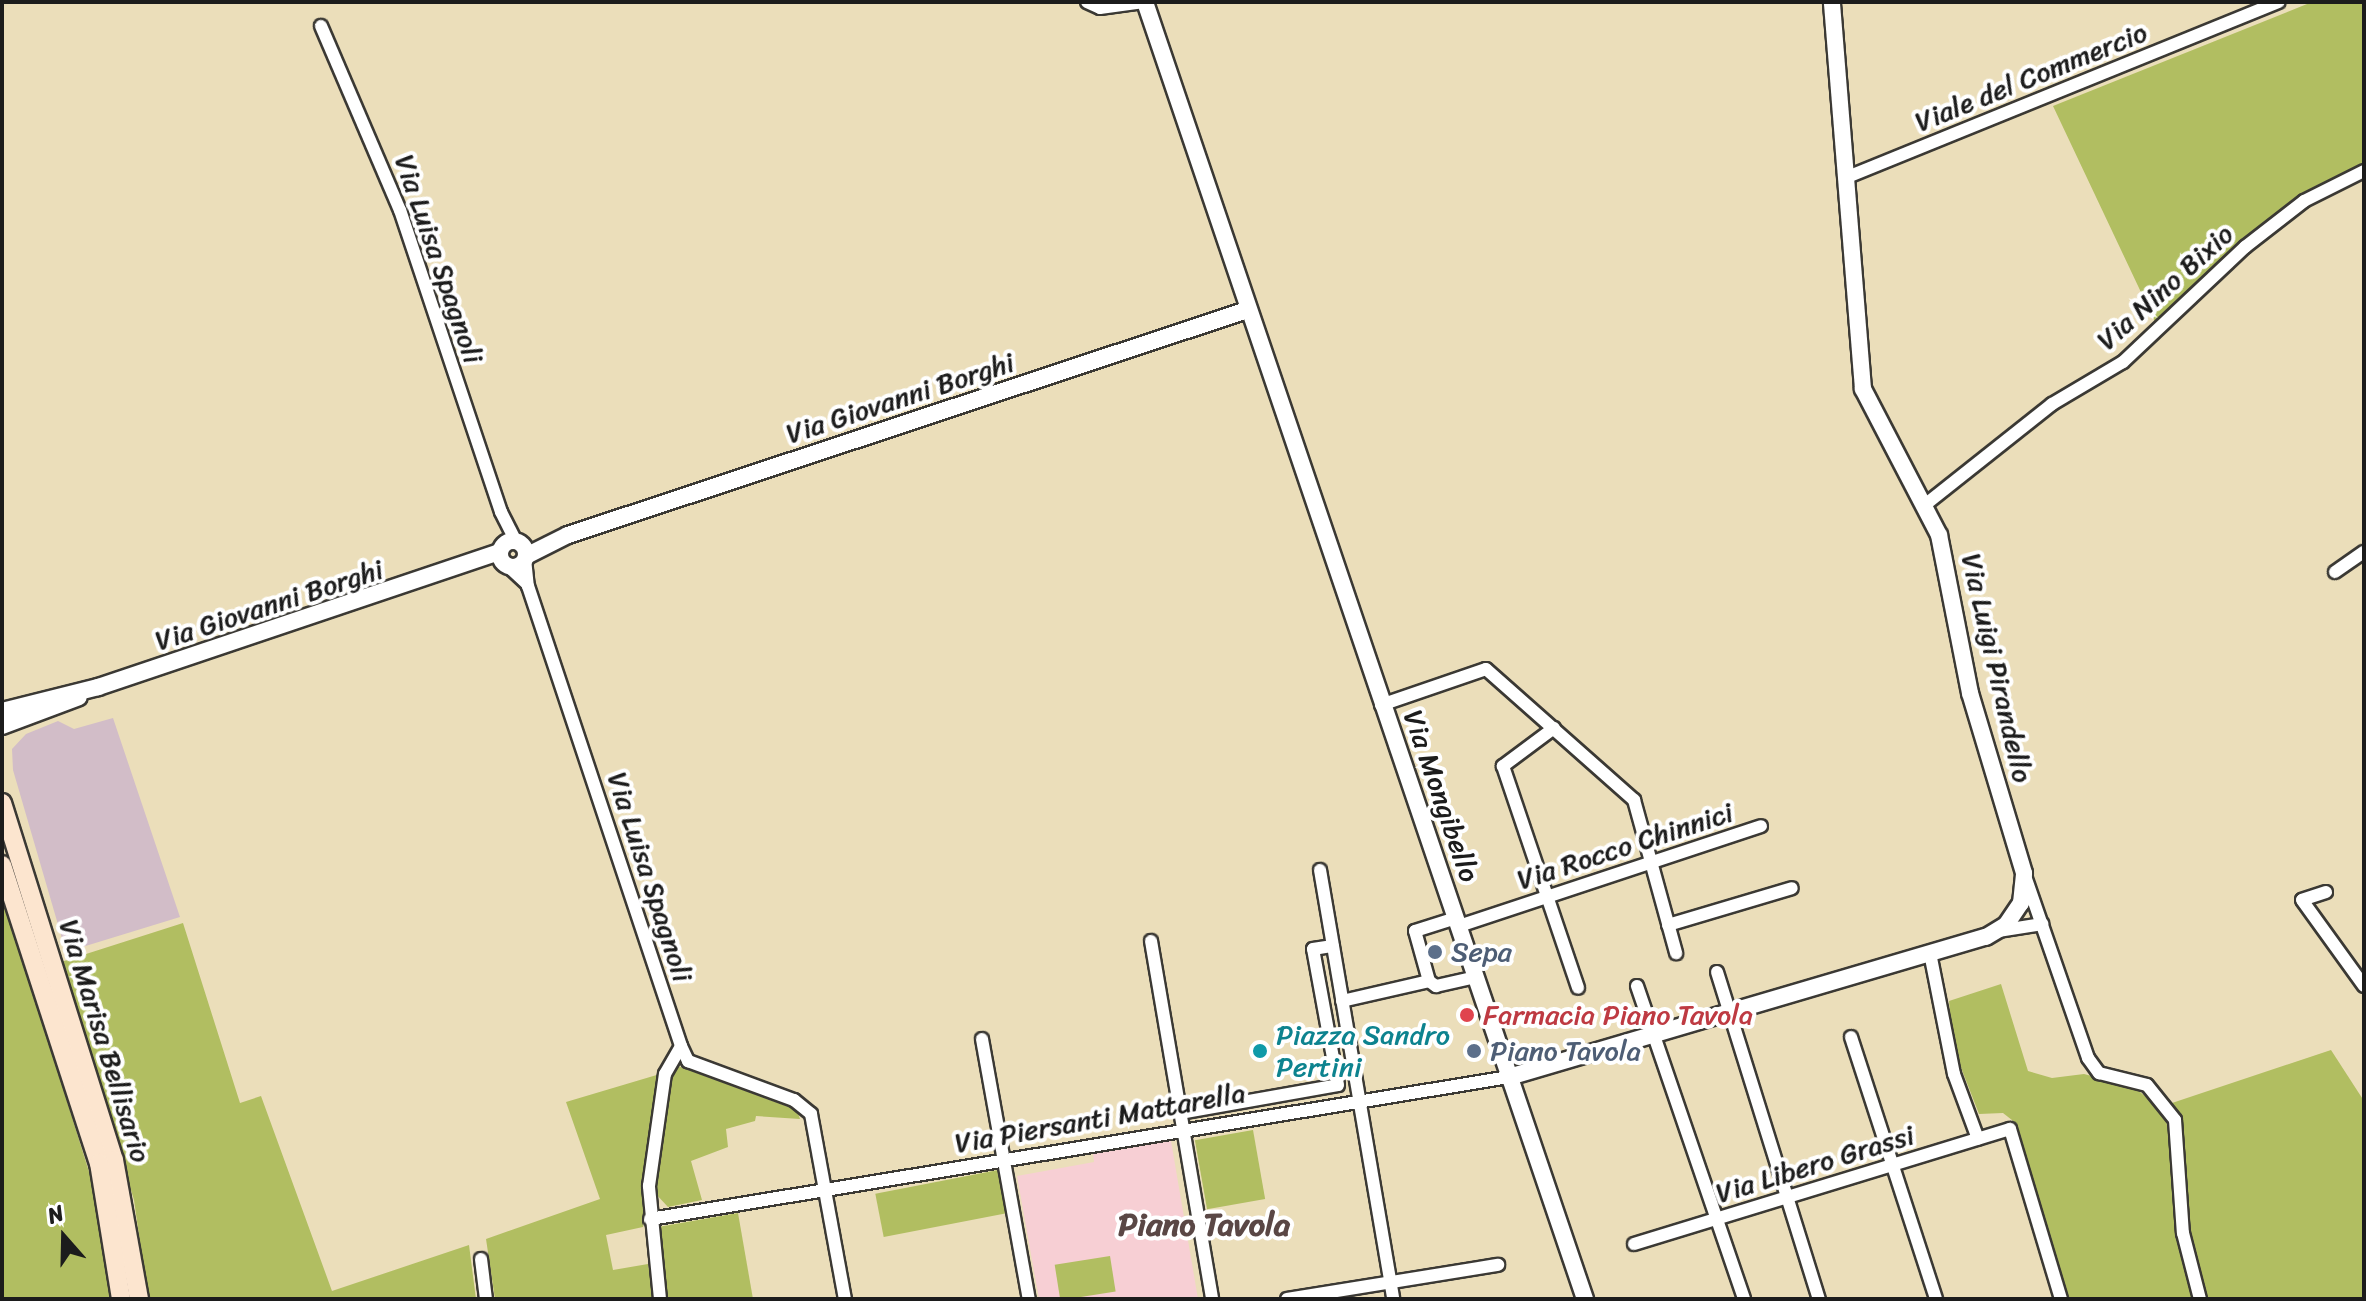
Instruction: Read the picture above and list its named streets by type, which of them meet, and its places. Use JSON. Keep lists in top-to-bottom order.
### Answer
{
  "streets": {
    "main road": ["Via Marisa Bellisario"],
    "street": [
      "Viale del Commercio",
      "Via Luisa Spagnoli",
      "Via Nino Bixio",
      "Via Giovanni Borghi",
      "Via Luigi Pirandello",
      "Via Mongibello",
      "Via Rocco Chinnici",
      "Via Piersanti Mattarella",
      "Via Libero Grassi"
    ]
  },
  "crossings": [
    ["Viale del Commercio", "Via Luigi Pirandello"],
    ["Via Luisa Spagnoli", "Via Giovanni Borghi"],
    ["Via Nino Bixio", "Via Luigi Pirandello"],
    ["Via Giovanni Borghi", "Via Mongibello"],
    ["Via Mongibello", "Via Rocco Chinnici"],
    ["Via Mongibello", "Via Piersanti Mattarella"]
  ],
  "districts": ["Piano Tavola"],
  "places": [
    "Sepa",
    "Farmacia Piano Tavola",
    "Piazza Sandro Pertini",
    "Piano Tavola"
  ],
  "north": "top"
}
